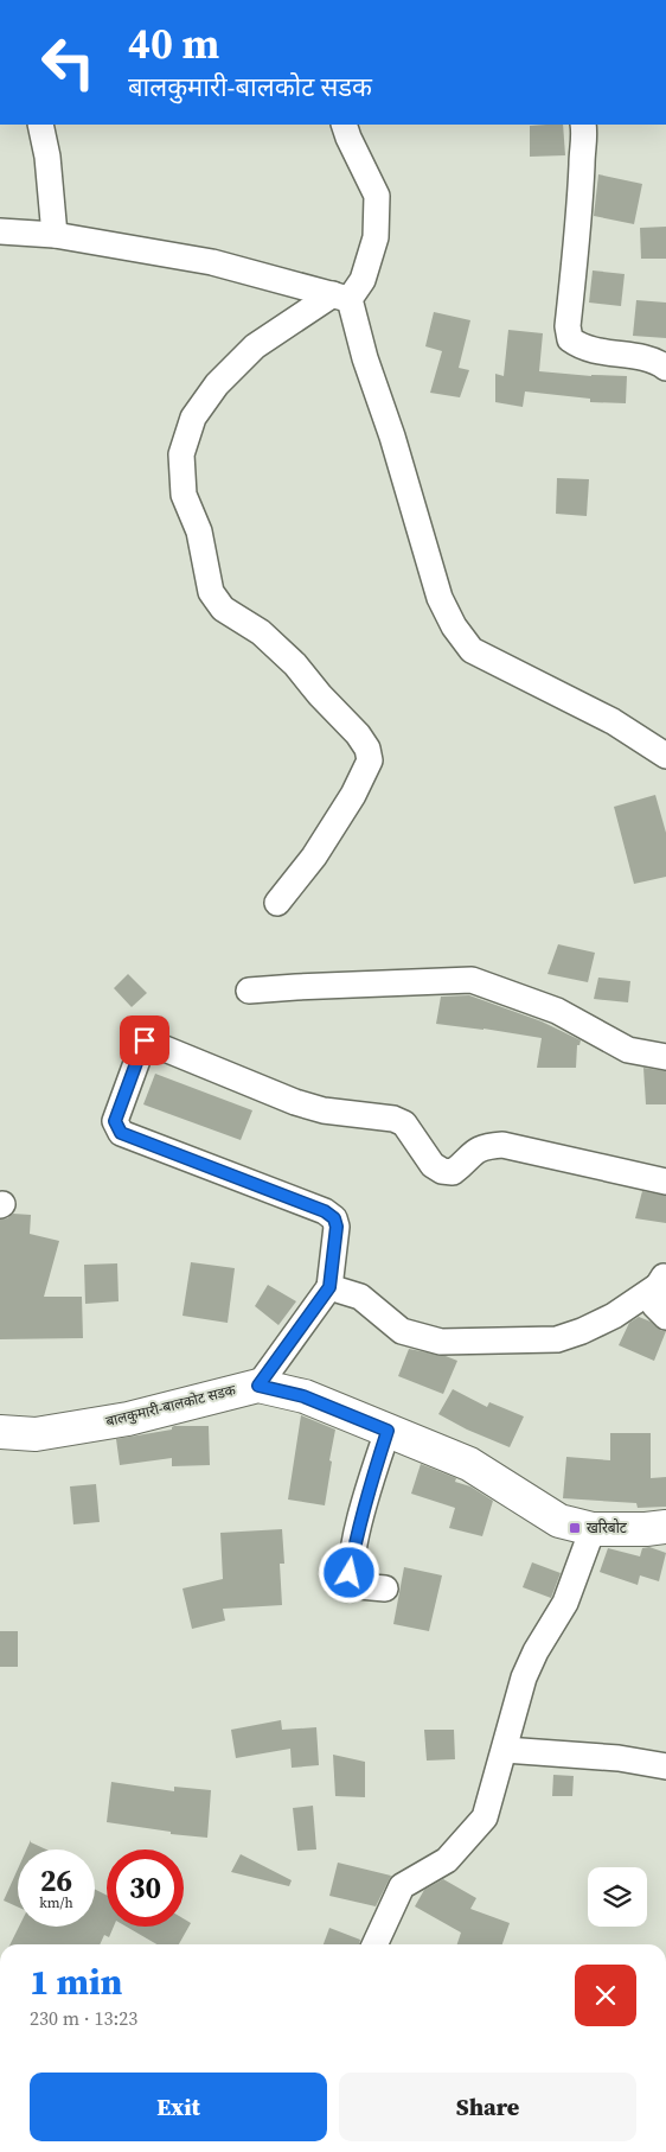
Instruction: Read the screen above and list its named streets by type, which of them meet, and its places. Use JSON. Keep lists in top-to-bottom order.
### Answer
{
  "streets": {
    "street": ["बालकुमारी-बालकोट सडक"]
  },
  "places": {
    "transit": ["खरिबोट"]
  },
  "page": {
    "turn": ["40 m", "बालकुमारी-बालकोट सडक"],
    "speed": "26 km/h",
    "limit": "30",
    "heading": ["1 min", "230 m · 13:23"],
    "buttons": ["Exit", "Share"]
  }
}
